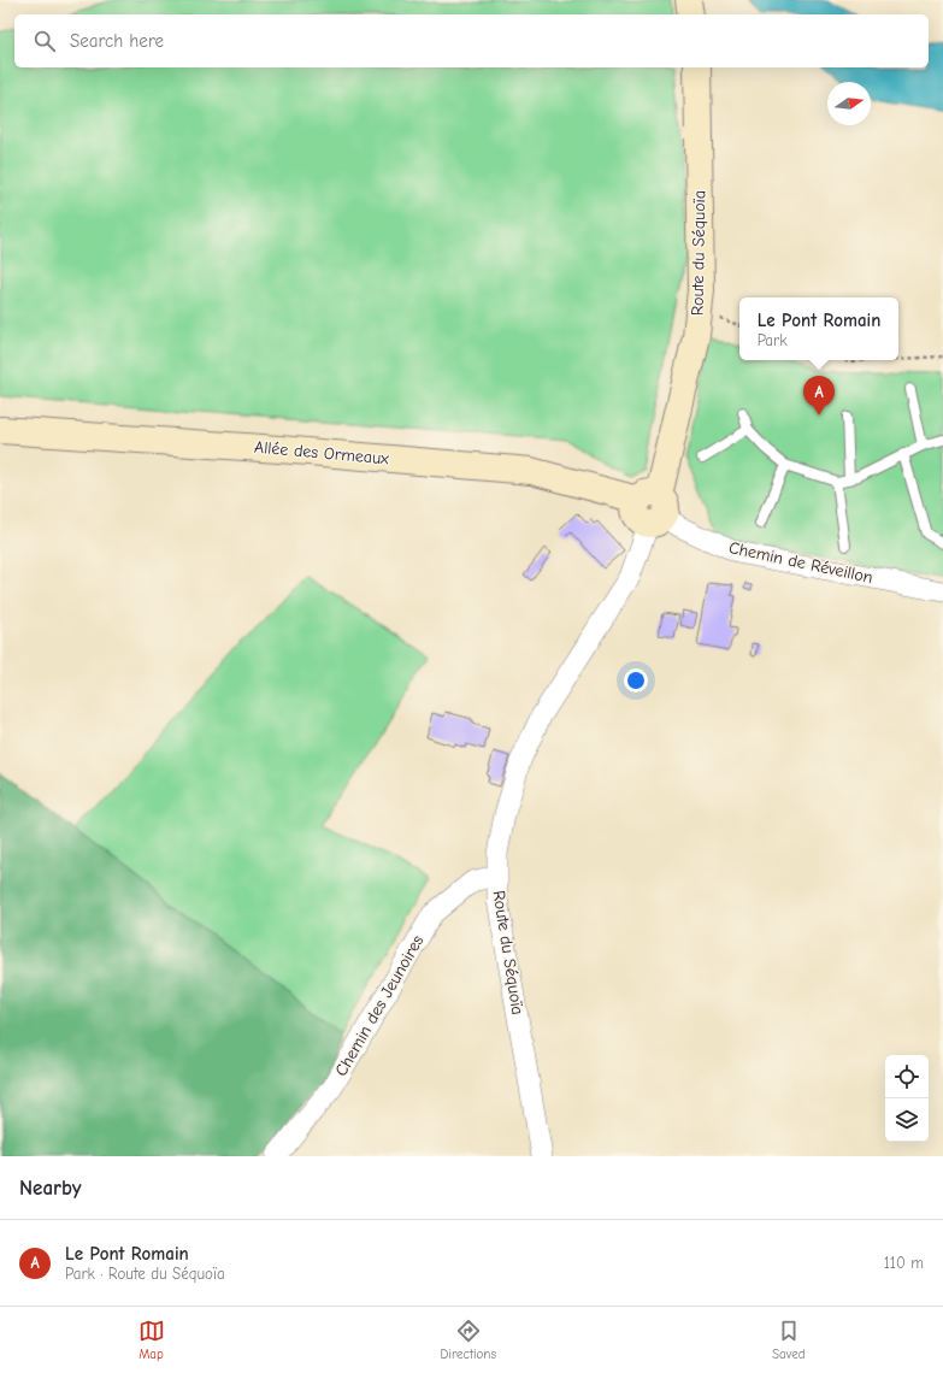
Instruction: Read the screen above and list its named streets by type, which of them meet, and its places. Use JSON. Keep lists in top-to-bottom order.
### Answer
{
  "streets": {
    "street": [
      "Route du Séquoïa",
      "Allée des Ormeaux",
      "Chemin de Réveillon",
      "Chemin des Jeunoires"
    ]
  },
  "crossings": [
    ["Route du Séquoïa", "Allée des Ormeaux"],
    ["Route du Séquoïa", "Chemin de Réveillon"],
    ["Route du Séquoïa", "Chemin des Jeunoires"],
    ["Allée des Ormeaux", "Chemin de Réveillon"]
  ],
  "north": "right",
  "page": {
    "search": "Search here",
    "popup": ["Le Pont Romain", "Park"],
    "pins": "A",
    "heading": "Nearby",
    "list": [
      {
        "mark": "A",
        "name": "Le Pont Romain",
        "note": "Park · Route du Séquoïa",
        "value": "110 m"
      }
    ],
    "nav": ["Map", "Directions", "Saved"]
  }
}
